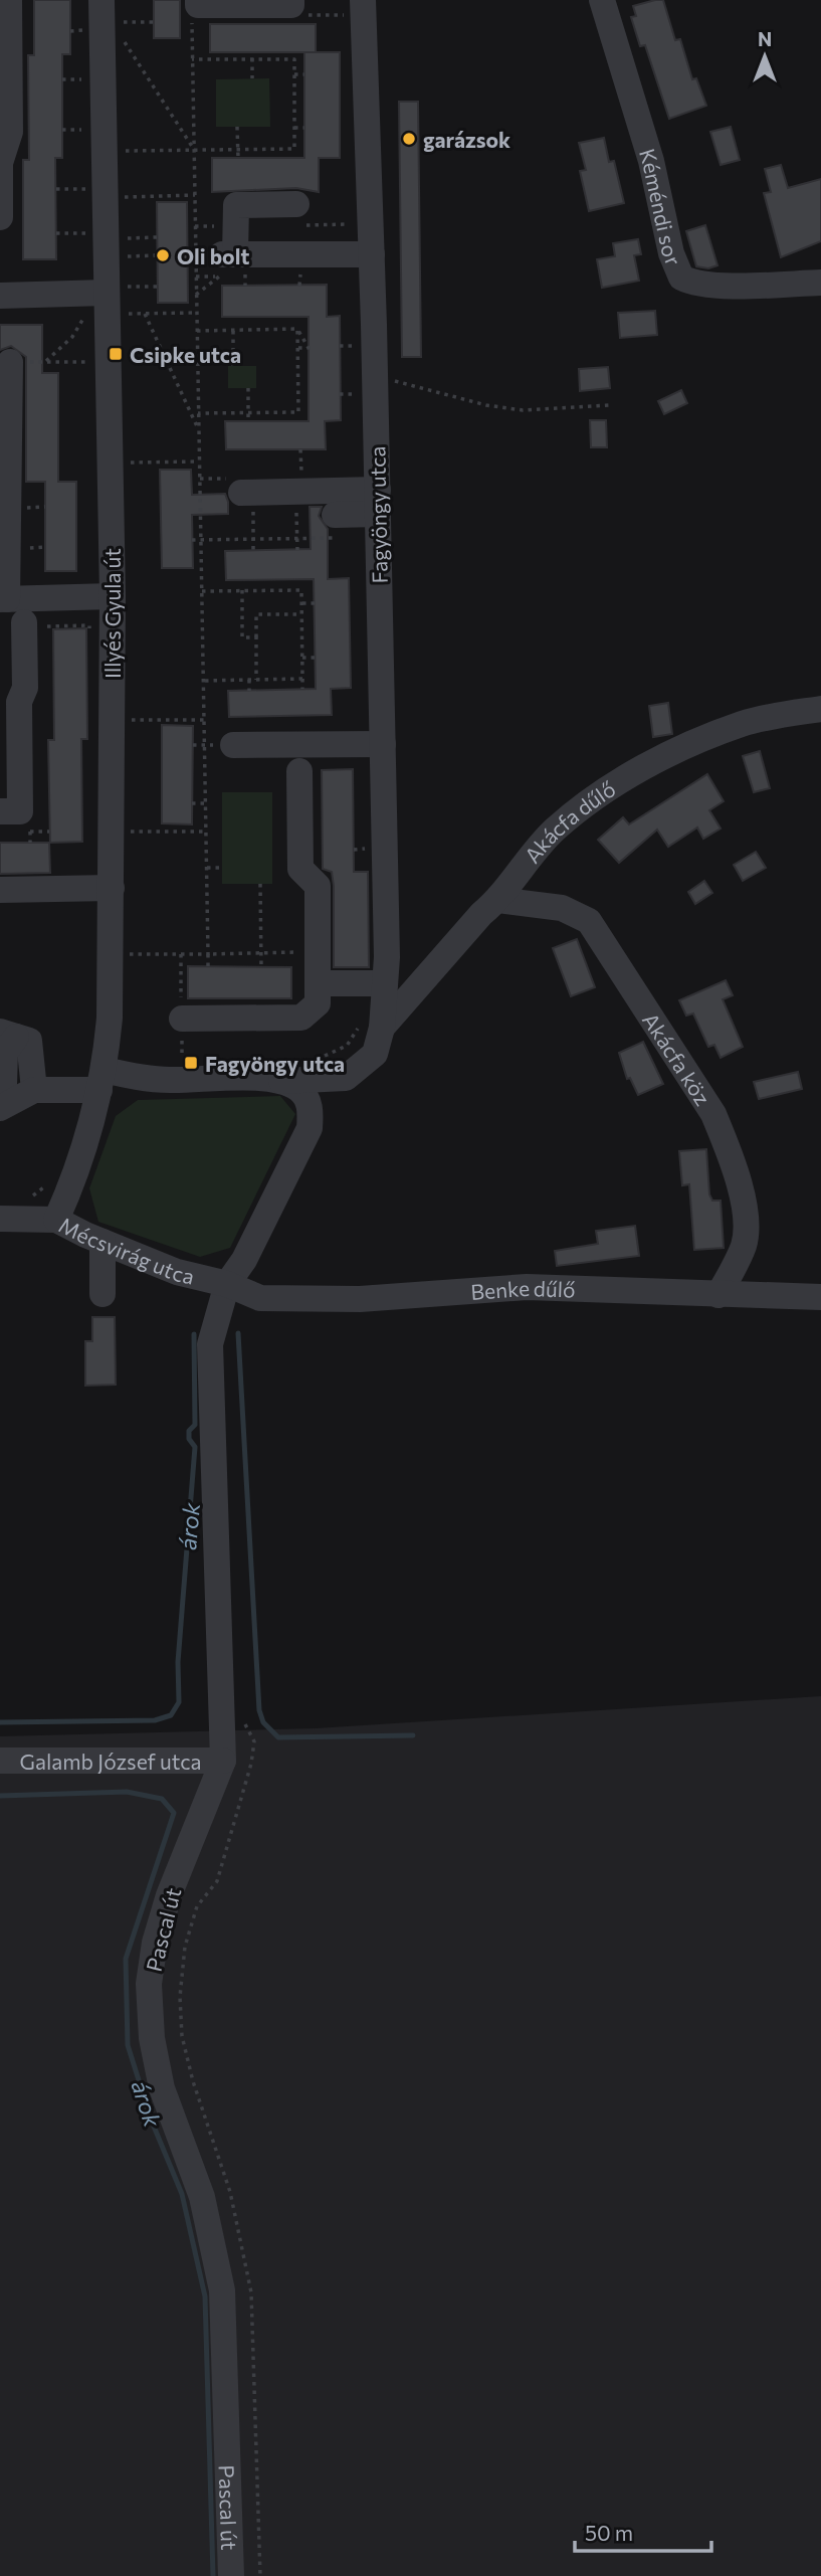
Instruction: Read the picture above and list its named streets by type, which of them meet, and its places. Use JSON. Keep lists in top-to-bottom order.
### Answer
{
  "streets": {
    "street": [
      "Kéméndi sor",
      "Fagyöngy utca",
      "Illyés Gyula út",
      "Akácfa dűlő",
      "Akácfa köz",
      "Mécsvirág utca",
      "Benke dűlő",
      "Galamb József utca",
      "Pascal út"
    ]
  },
  "crossings": [
    ["Fagyöngy utca", "Akácfa dűlő"],
    ["Fagyöngy utca", "Mécsvirág utca"],
    ["Fagyöngy utca", "Benke dűlő"],
    ["Fagyöngy utca", "Pascal út"],
    ["Illyés Gyula út", "Mécsvirág utca"],
    ["Akácfa dűlő", "Akácfa köz"],
    ["Akácfa köz", "Benke dűlő"],
    ["Mécsvirág utca", "Benke dűlő"],
    ["Mécsvirág utca", "Pascal út"],
    ["Benke dűlő", "Pascal út"],
    ["Galamb József utca", "Pascal út"]
  ],
  "water": ["árok"],
  "places": {
    "other": ["garázsok", "Oli bolt"],
    "transit": ["Csipke utca", "Fagyöngy utca"]
  },
  "scale_bar": "50 m",
  "north": "top"
}
